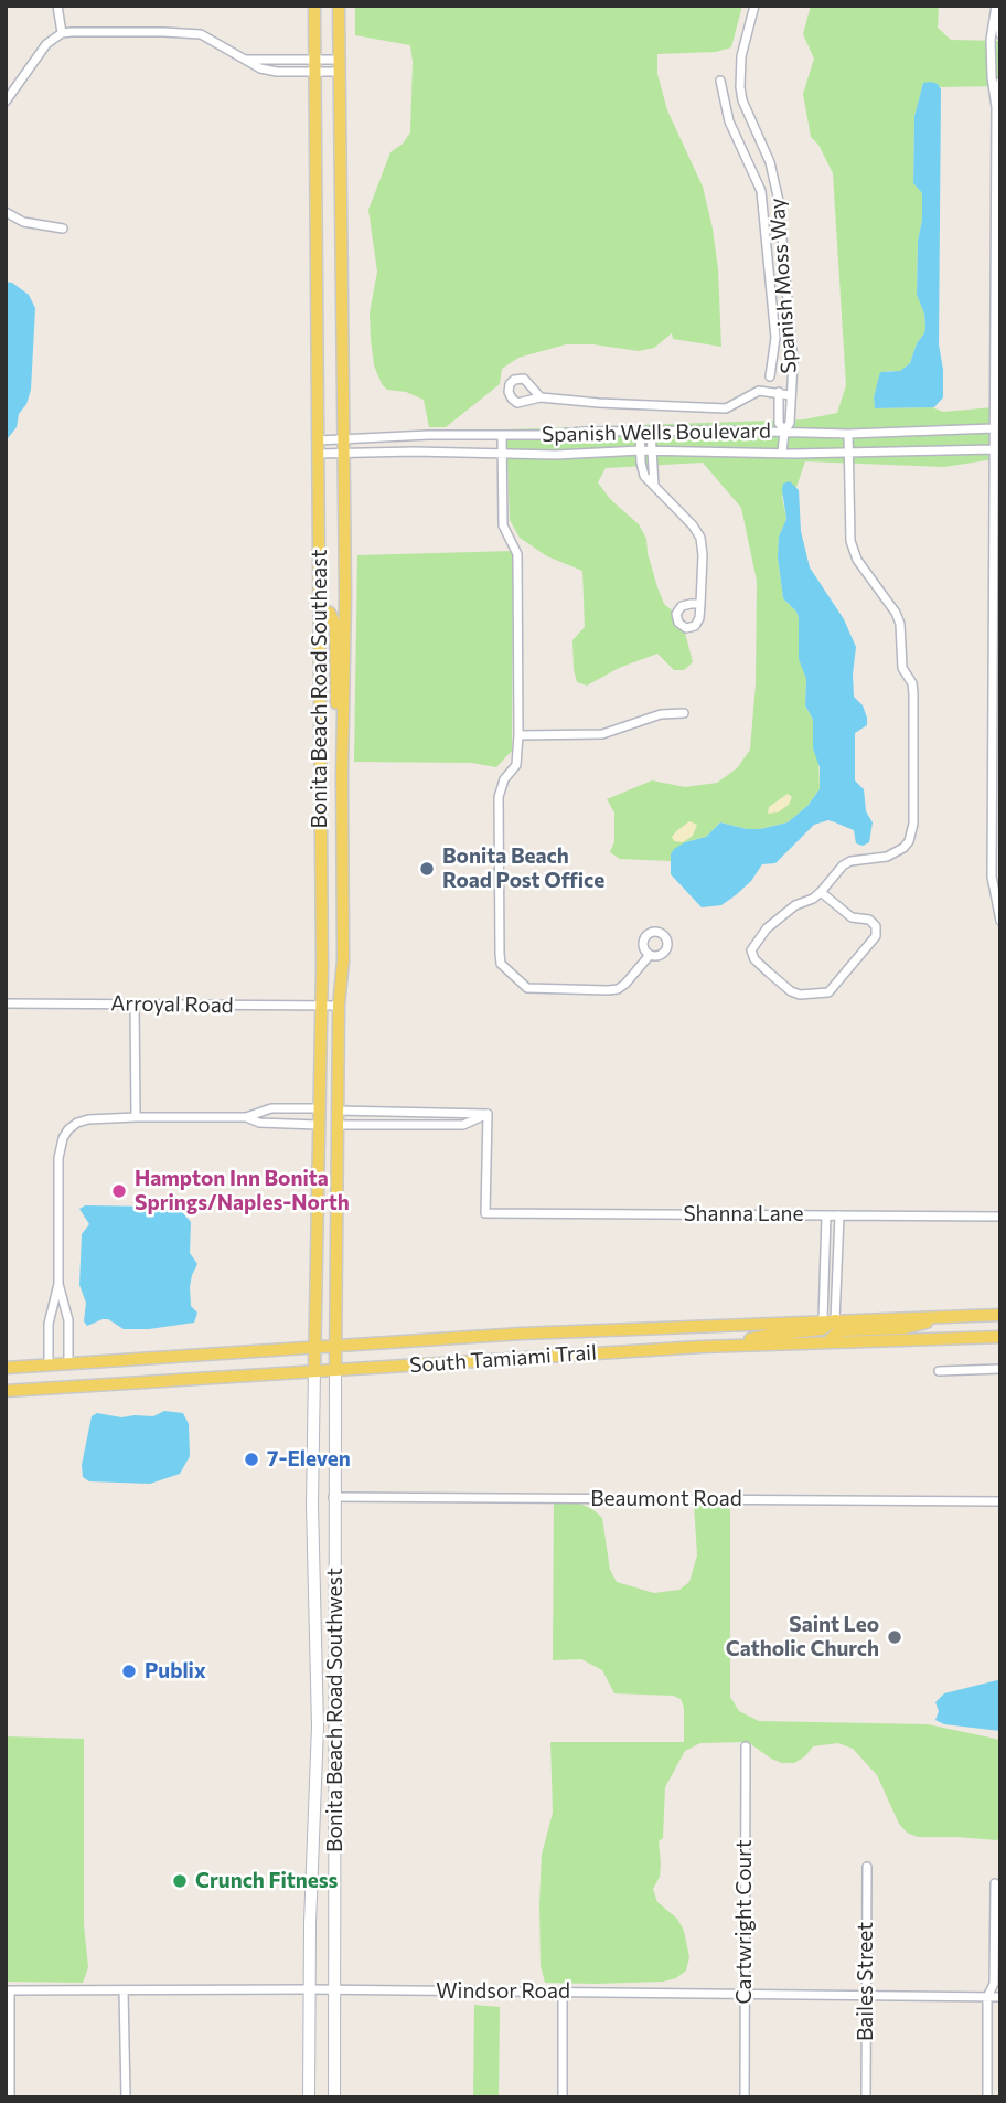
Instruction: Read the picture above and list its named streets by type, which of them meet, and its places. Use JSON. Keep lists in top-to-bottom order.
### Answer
{
  "streets": {
    "main road": ["Bonita Beach Road Southeast", "South Tamiami Trail", "Bonita Beach Road Southwest"],
    "street": [
      "Spanish Moss Way",
      "Spanish Wells Boulevard",
      "Arroyal Road",
      "Shanna Lane",
      "Beaumont Road",
      "Cartwright Court",
      "Bailes Street",
      "Windsor Road"
    ]
  },
  "crossings": [
    ["Spanish Moss Way", "Spanish Wells Boulevard"],
    ["Spanish Wells Boulevard", "Bonita Beach Road Southeast"],
    ["Bonita Beach Road Southeast", "Arroyal Road"],
    ["Bonita Beach Road Southeast", "South Tamiami Trail"],
    ["Bonita Beach Road Southeast", "Bonita Beach Road Southwest"],
    ["South Tamiami Trail", "Bonita Beach Road Southwest"],
    ["Beaumont Road", "Bonita Beach Road Southwest"],
    ["Bonita Beach Road Southwest", "Windsor Road"],
    ["Cartwright Court", "Windsor Road"],
    ["Bailes Street", "Windsor Road"]
  ],
  "places": [
    "Bonita Beach Road Post Office",
    "Hampton Inn Bonita Springs/Naples-North",
    "7-Eleven",
    "Saint Leo Catholic Church",
    "Publix",
    "Crunch Fitness"
  ]
}
